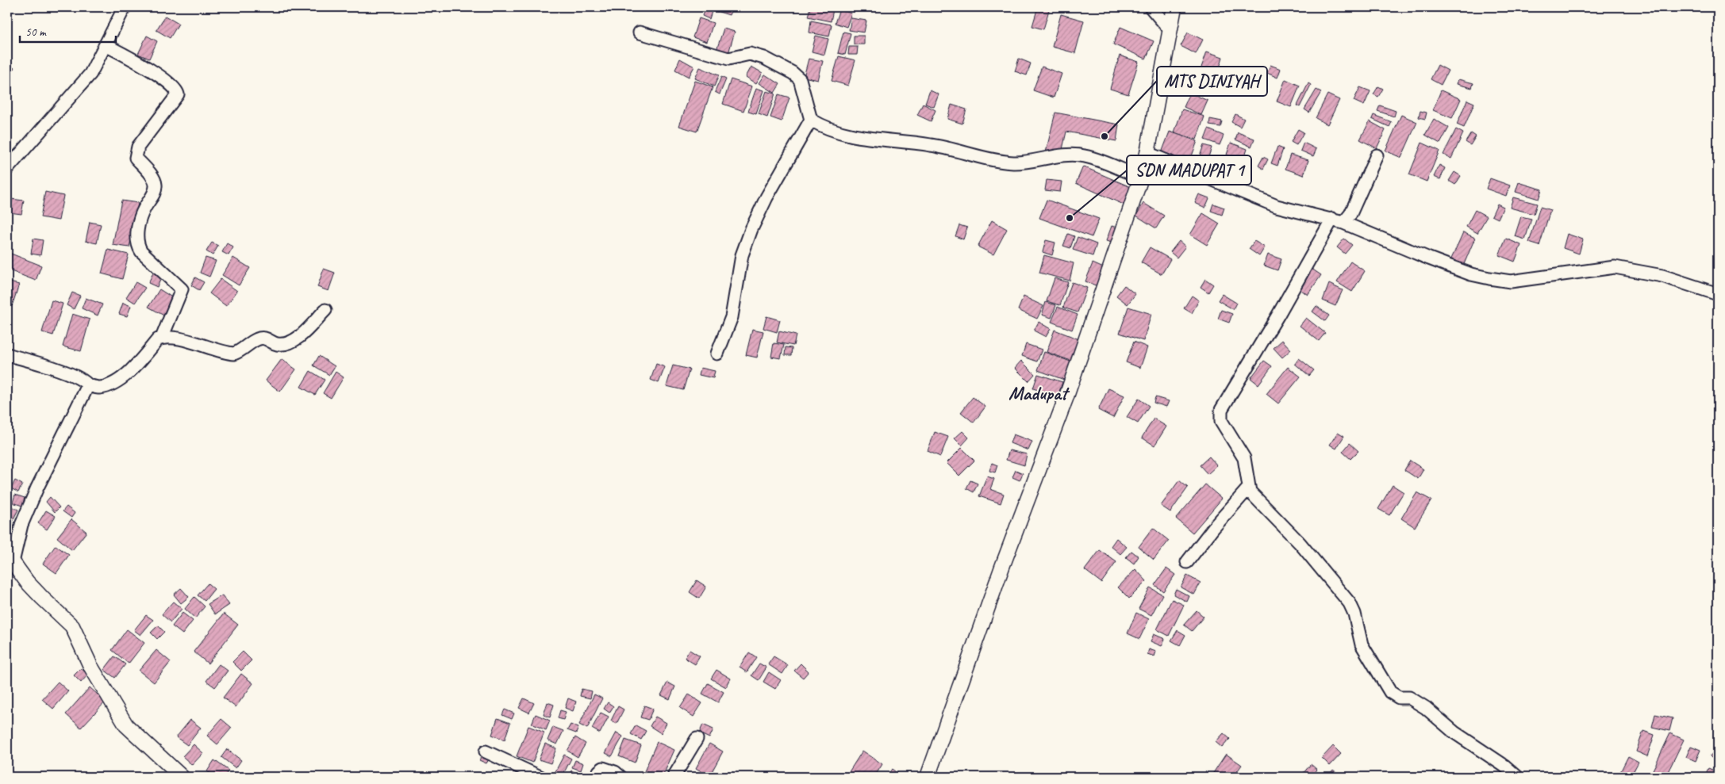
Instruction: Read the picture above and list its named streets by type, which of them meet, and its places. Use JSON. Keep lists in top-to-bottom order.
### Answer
{
  "districts": ["Madupat"],
  "places": ["MTS DINIYAH", "SDN MADUPAT 1"],
  "scale_bar": "50 m"
}
